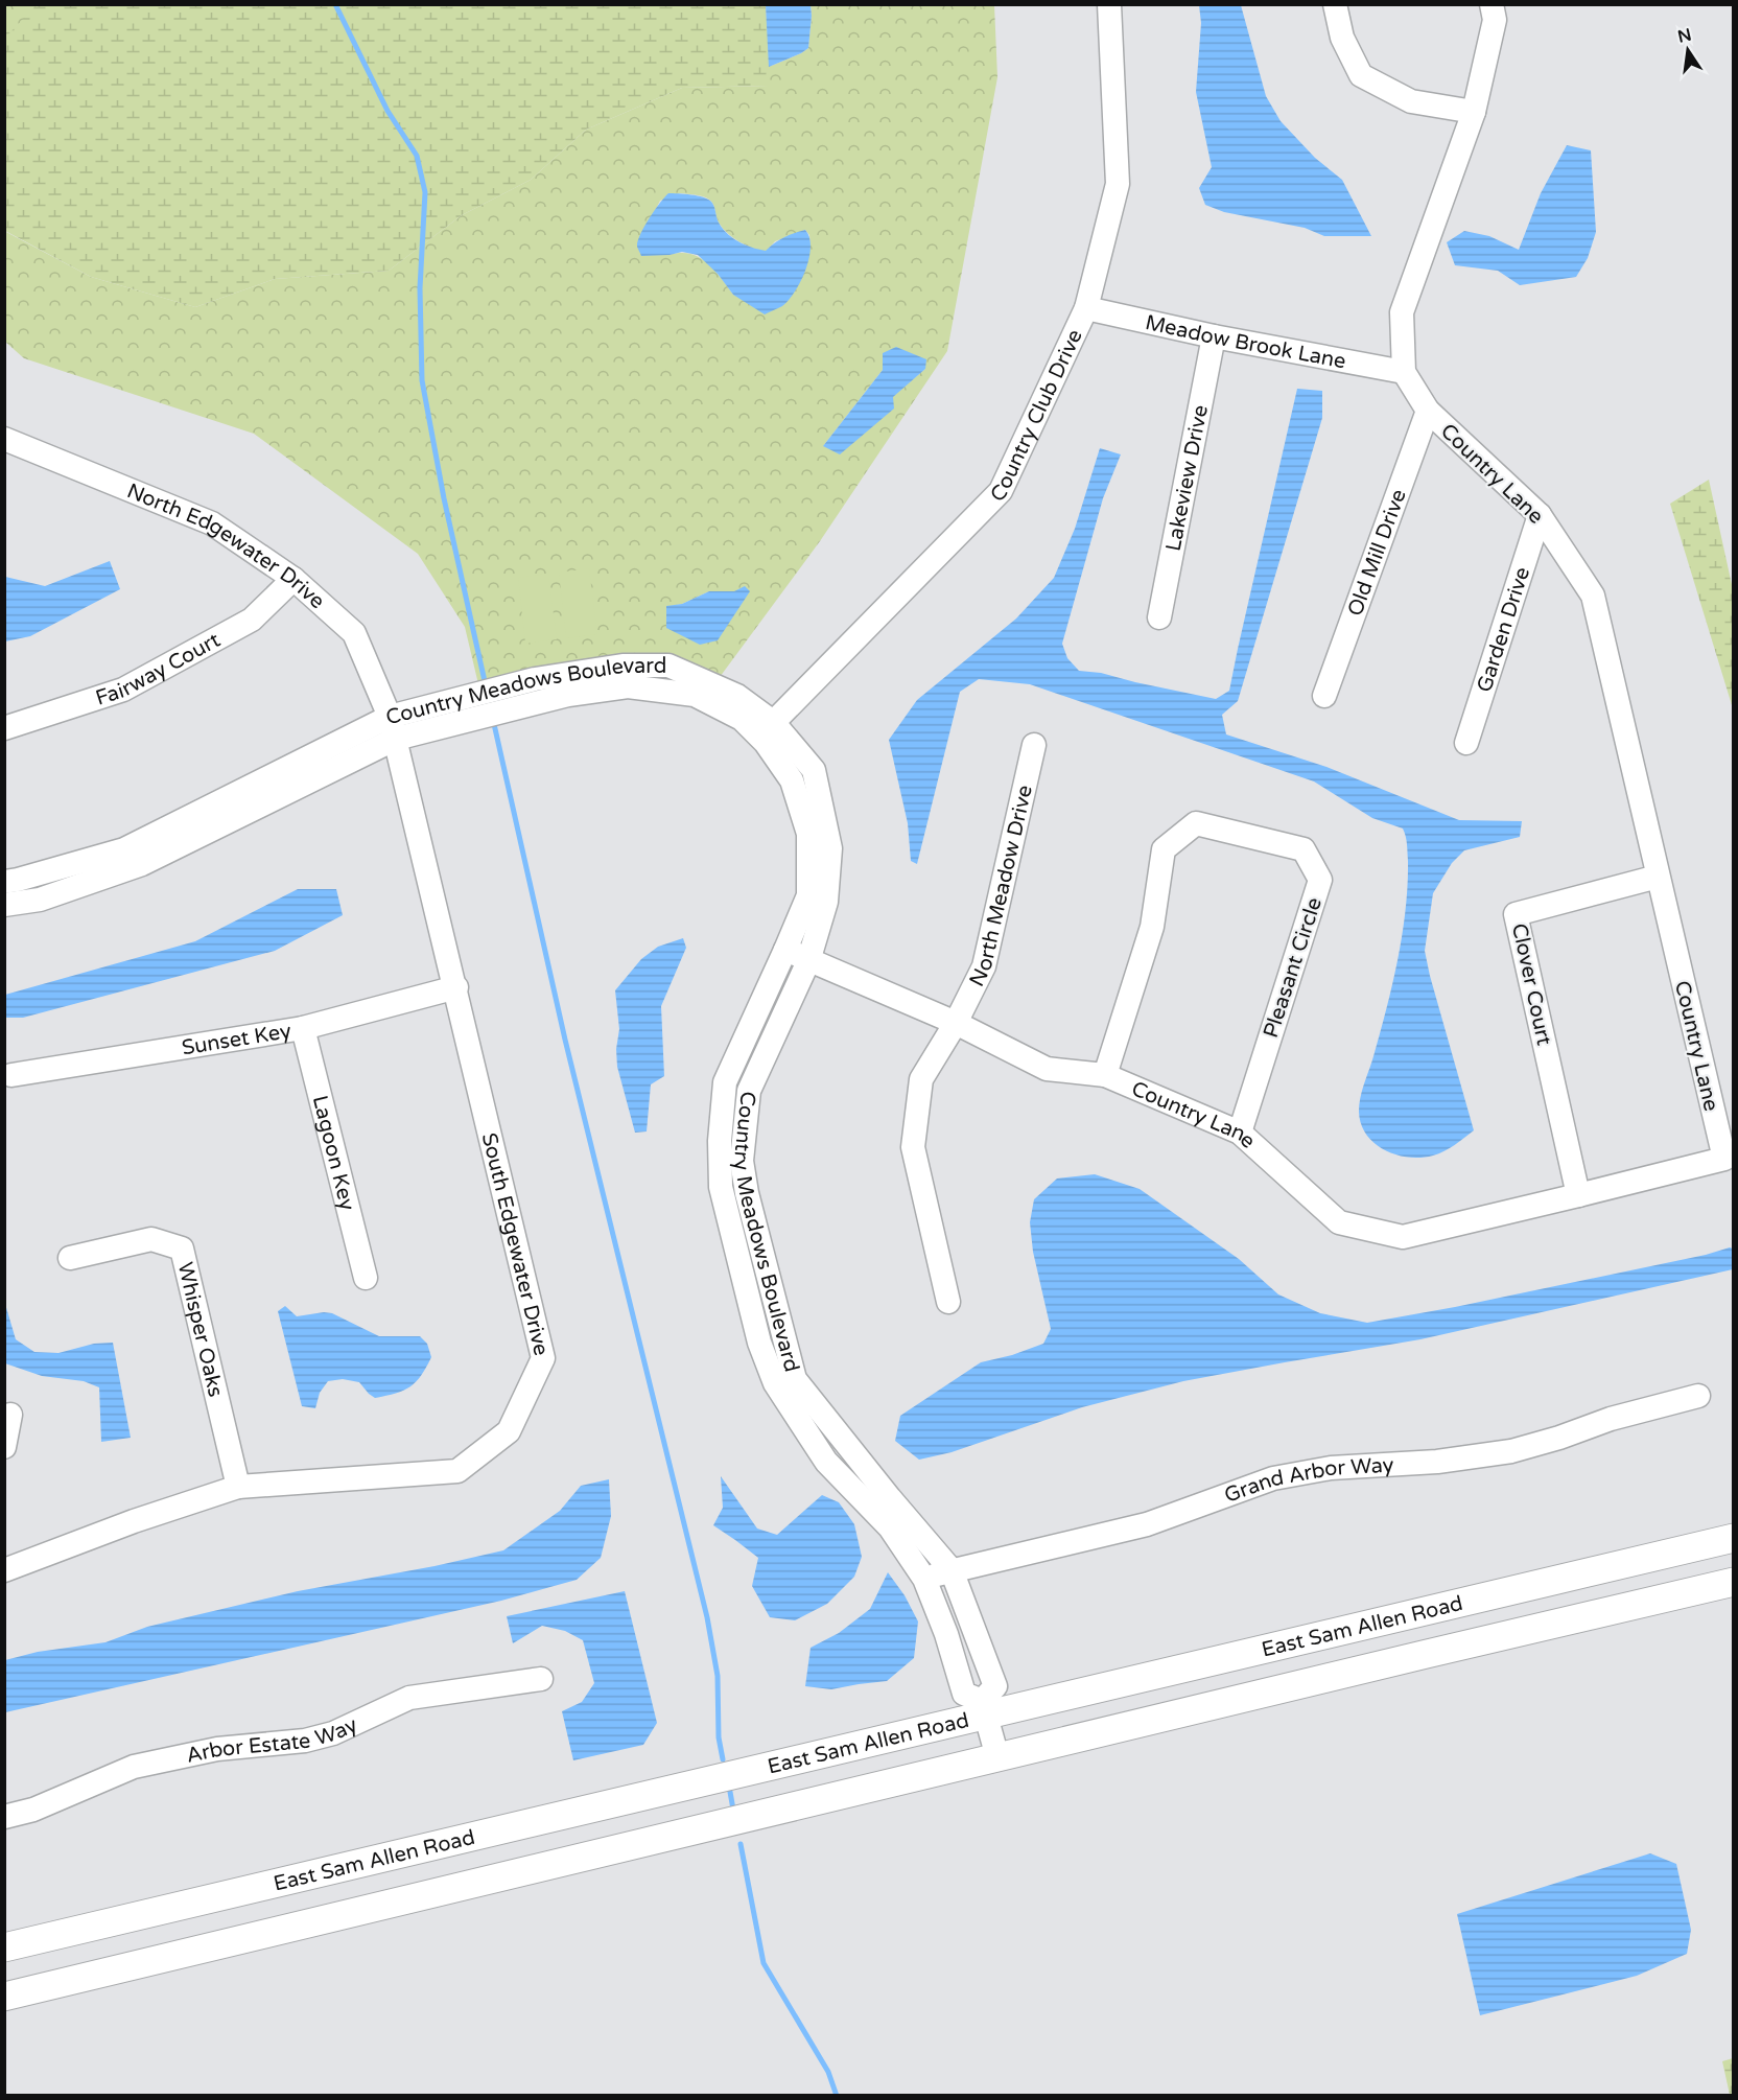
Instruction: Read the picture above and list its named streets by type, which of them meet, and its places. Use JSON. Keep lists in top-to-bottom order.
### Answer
{
  "streets": {
    "main road": ["East Sam Allen Road"],
    "street": [
      "Meadow Brook Lane",
      "Country Club Drive",
      "Country Lane",
      "Lakeview Drive",
      "North Edgewater Drive",
      "Old Mill Drive",
      "Garden Drive",
      "Fairway Court",
      "Country Meadows Boulevard",
      "North Meadow Drive",
      "Pleasant Circle",
      "Clover Court",
      "Sunset Key",
      "Lagoon Key",
      "South Edgewater Drive",
      "Whisper Oaks",
      "Grand Arbor Way",
      "Arbor Estate Way"
    ]
  },
  "crossings": [
    ["Meadow Brook Lane", "Country Club Drive"],
    ["Meadow Brook Lane", "Country Lane"],
    ["Meadow Brook Lane", "Lakeview Drive"],
    ["Country Club Drive", "Country Meadows Boulevard"],
    ["Country Lane", "Old Mill Drive"],
    ["Country Lane", "Garden Drive"],
    ["Country Lane", "Country Meadows Boulevard"],
    ["Country Lane", "North Meadow Drive"],
    ["Country Lane", "Pleasant Circle"],
    ["Country Lane", "Clover Court"],
    ["North Edgewater Drive", "Fairway Court"],
    ["North Edgewater Drive", "Country Meadows Boulevard"],
    ["North Edgewater Drive", "South Edgewater Drive"],
    ["Country Meadows Boulevard", "South Edgewater Drive"],
    ["Country Meadows Boulevard", "Grand Arbor Way"],
    ["Country Meadows Boulevard", "East Sam Allen Road"],
    ["Sunset Key", "Lagoon Key"],
    ["Sunset Key", "South Edgewater Drive"],
    ["South Edgewater Drive", "Whisper Oaks"]
  ],
  "north": "top"
}
